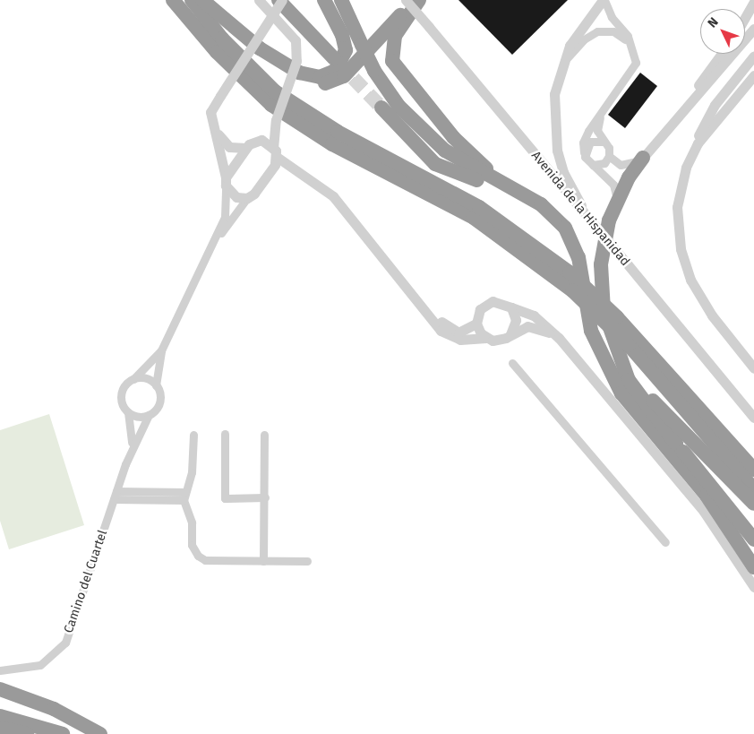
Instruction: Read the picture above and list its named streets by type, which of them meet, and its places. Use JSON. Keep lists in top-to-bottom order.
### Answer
{
  "streets": {
    "street": ["Avenida de la Hispanidad", "Camino del Cuartel"]
  },
  "north": "top left"
}
